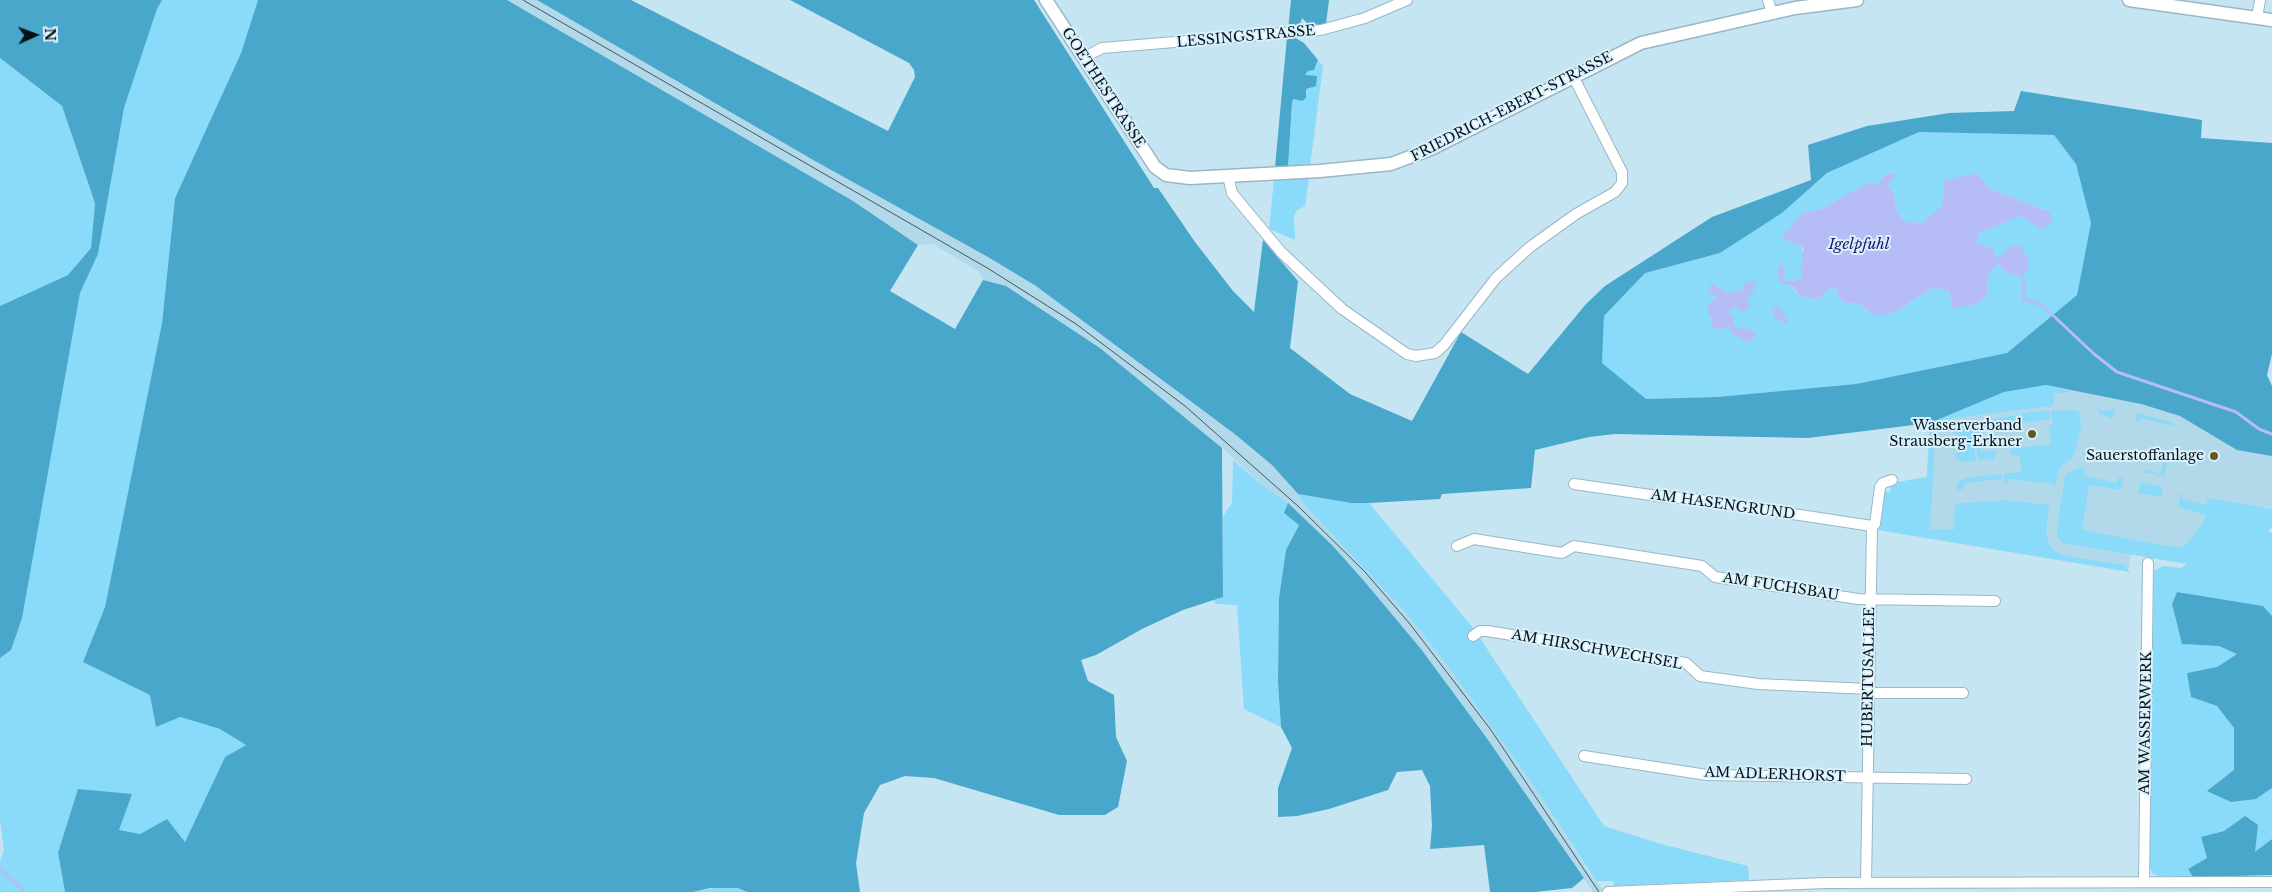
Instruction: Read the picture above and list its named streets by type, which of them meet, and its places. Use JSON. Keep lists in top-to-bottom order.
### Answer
{
  "streets": {
    "street": [
      "LESSINGSTRASSE",
      "GOETHESTRASSE",
      "FRIEDRICH-EBERT-STRASSE",
      "AM HASENGRUND",
      "AM FUCHSBAU",
      "AM HIRSCHWECHSEL",
      "HUBERTUSALLEE",
      "AM WASSERWERK",
      "AM ADLERHORST"
    ]
  },
  "crossings": [
    ["LESSINGSTRASSE", "GOETHESTRASSE"],
    ["GOETHESTRASSE", "FRIEDRICH-EBERT-STRASSE"],
    ["AM HASENGRUND", "HUBERTUSALLEE"],
    ["AM FUCHSBAU", "HUBERTUSALLEE"],
    ["AM HIRSCHWECHSEL", "HUBERTUSALLEE"],
    ["HUBERTUSALLEE", "AM ADLERHORST"]
  ],
  "water": ["Igelpfuhl"],
  "places": ["Wasserverband Strausberg-Erkner", "Sauerstoffanlage"],
  "north": "right"
}
